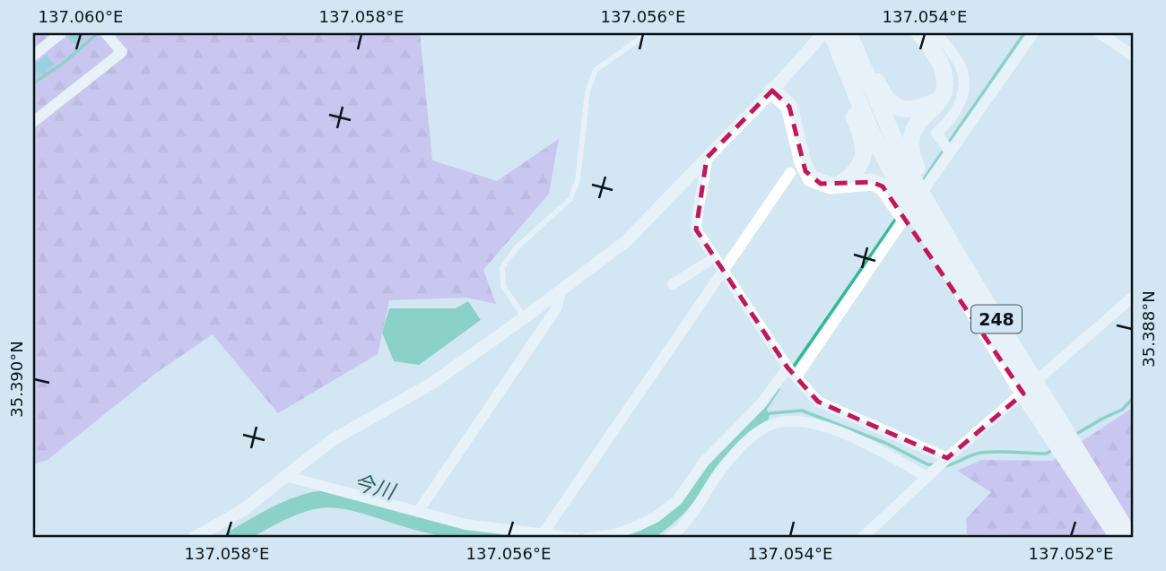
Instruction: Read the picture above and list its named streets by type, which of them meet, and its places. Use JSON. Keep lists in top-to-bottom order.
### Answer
{
  "streets": {
    "highway": ["248"]
  },
  "water": ["今川"],
  "coordinates": [
    "137.060°E",
    "137.058°E",
    "137.056°E",
    "137.054°E",
    "35.388°N",
    "35.390°N",
    "137.052°E"
  ]
}
